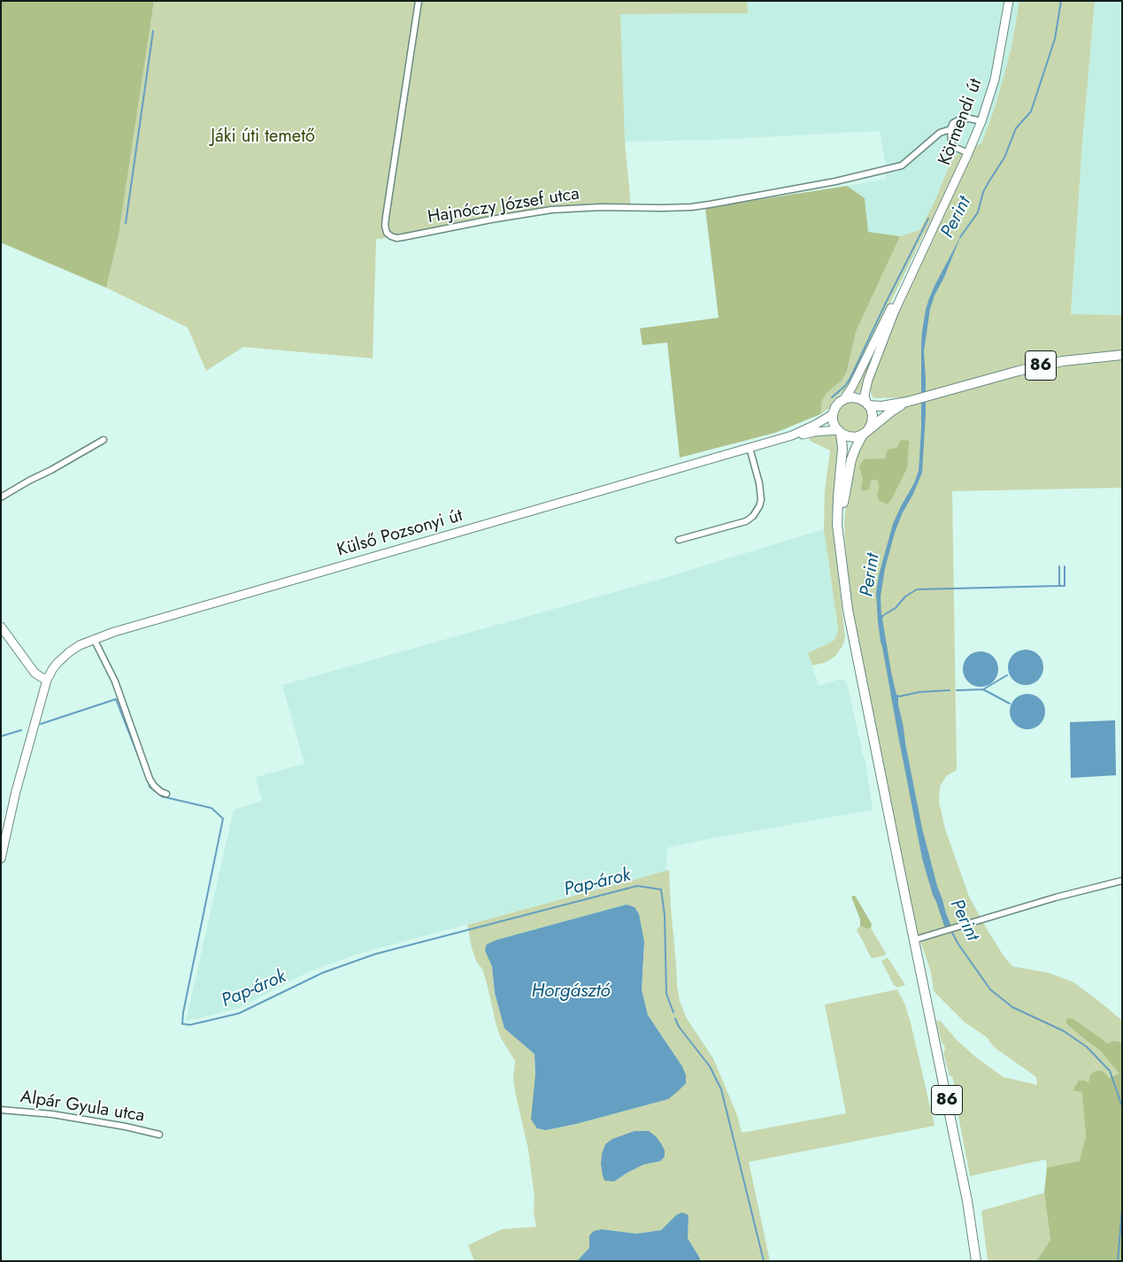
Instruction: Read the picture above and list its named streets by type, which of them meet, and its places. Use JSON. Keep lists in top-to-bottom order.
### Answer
{
  "streets": {
    "main road": ["Körmendi út", "86", "Külső Pozsonyi út"],
    "street": ["Hajnóczy József utca", "Alpár Gyula utca"]
  },
  "crossings": [
    ["Körmendi út", "86"]
  ],
  "water": ["Perint", "Pap-árok", "Horgásztó"],
  "parks": ["Jáki úti temető"]
}
